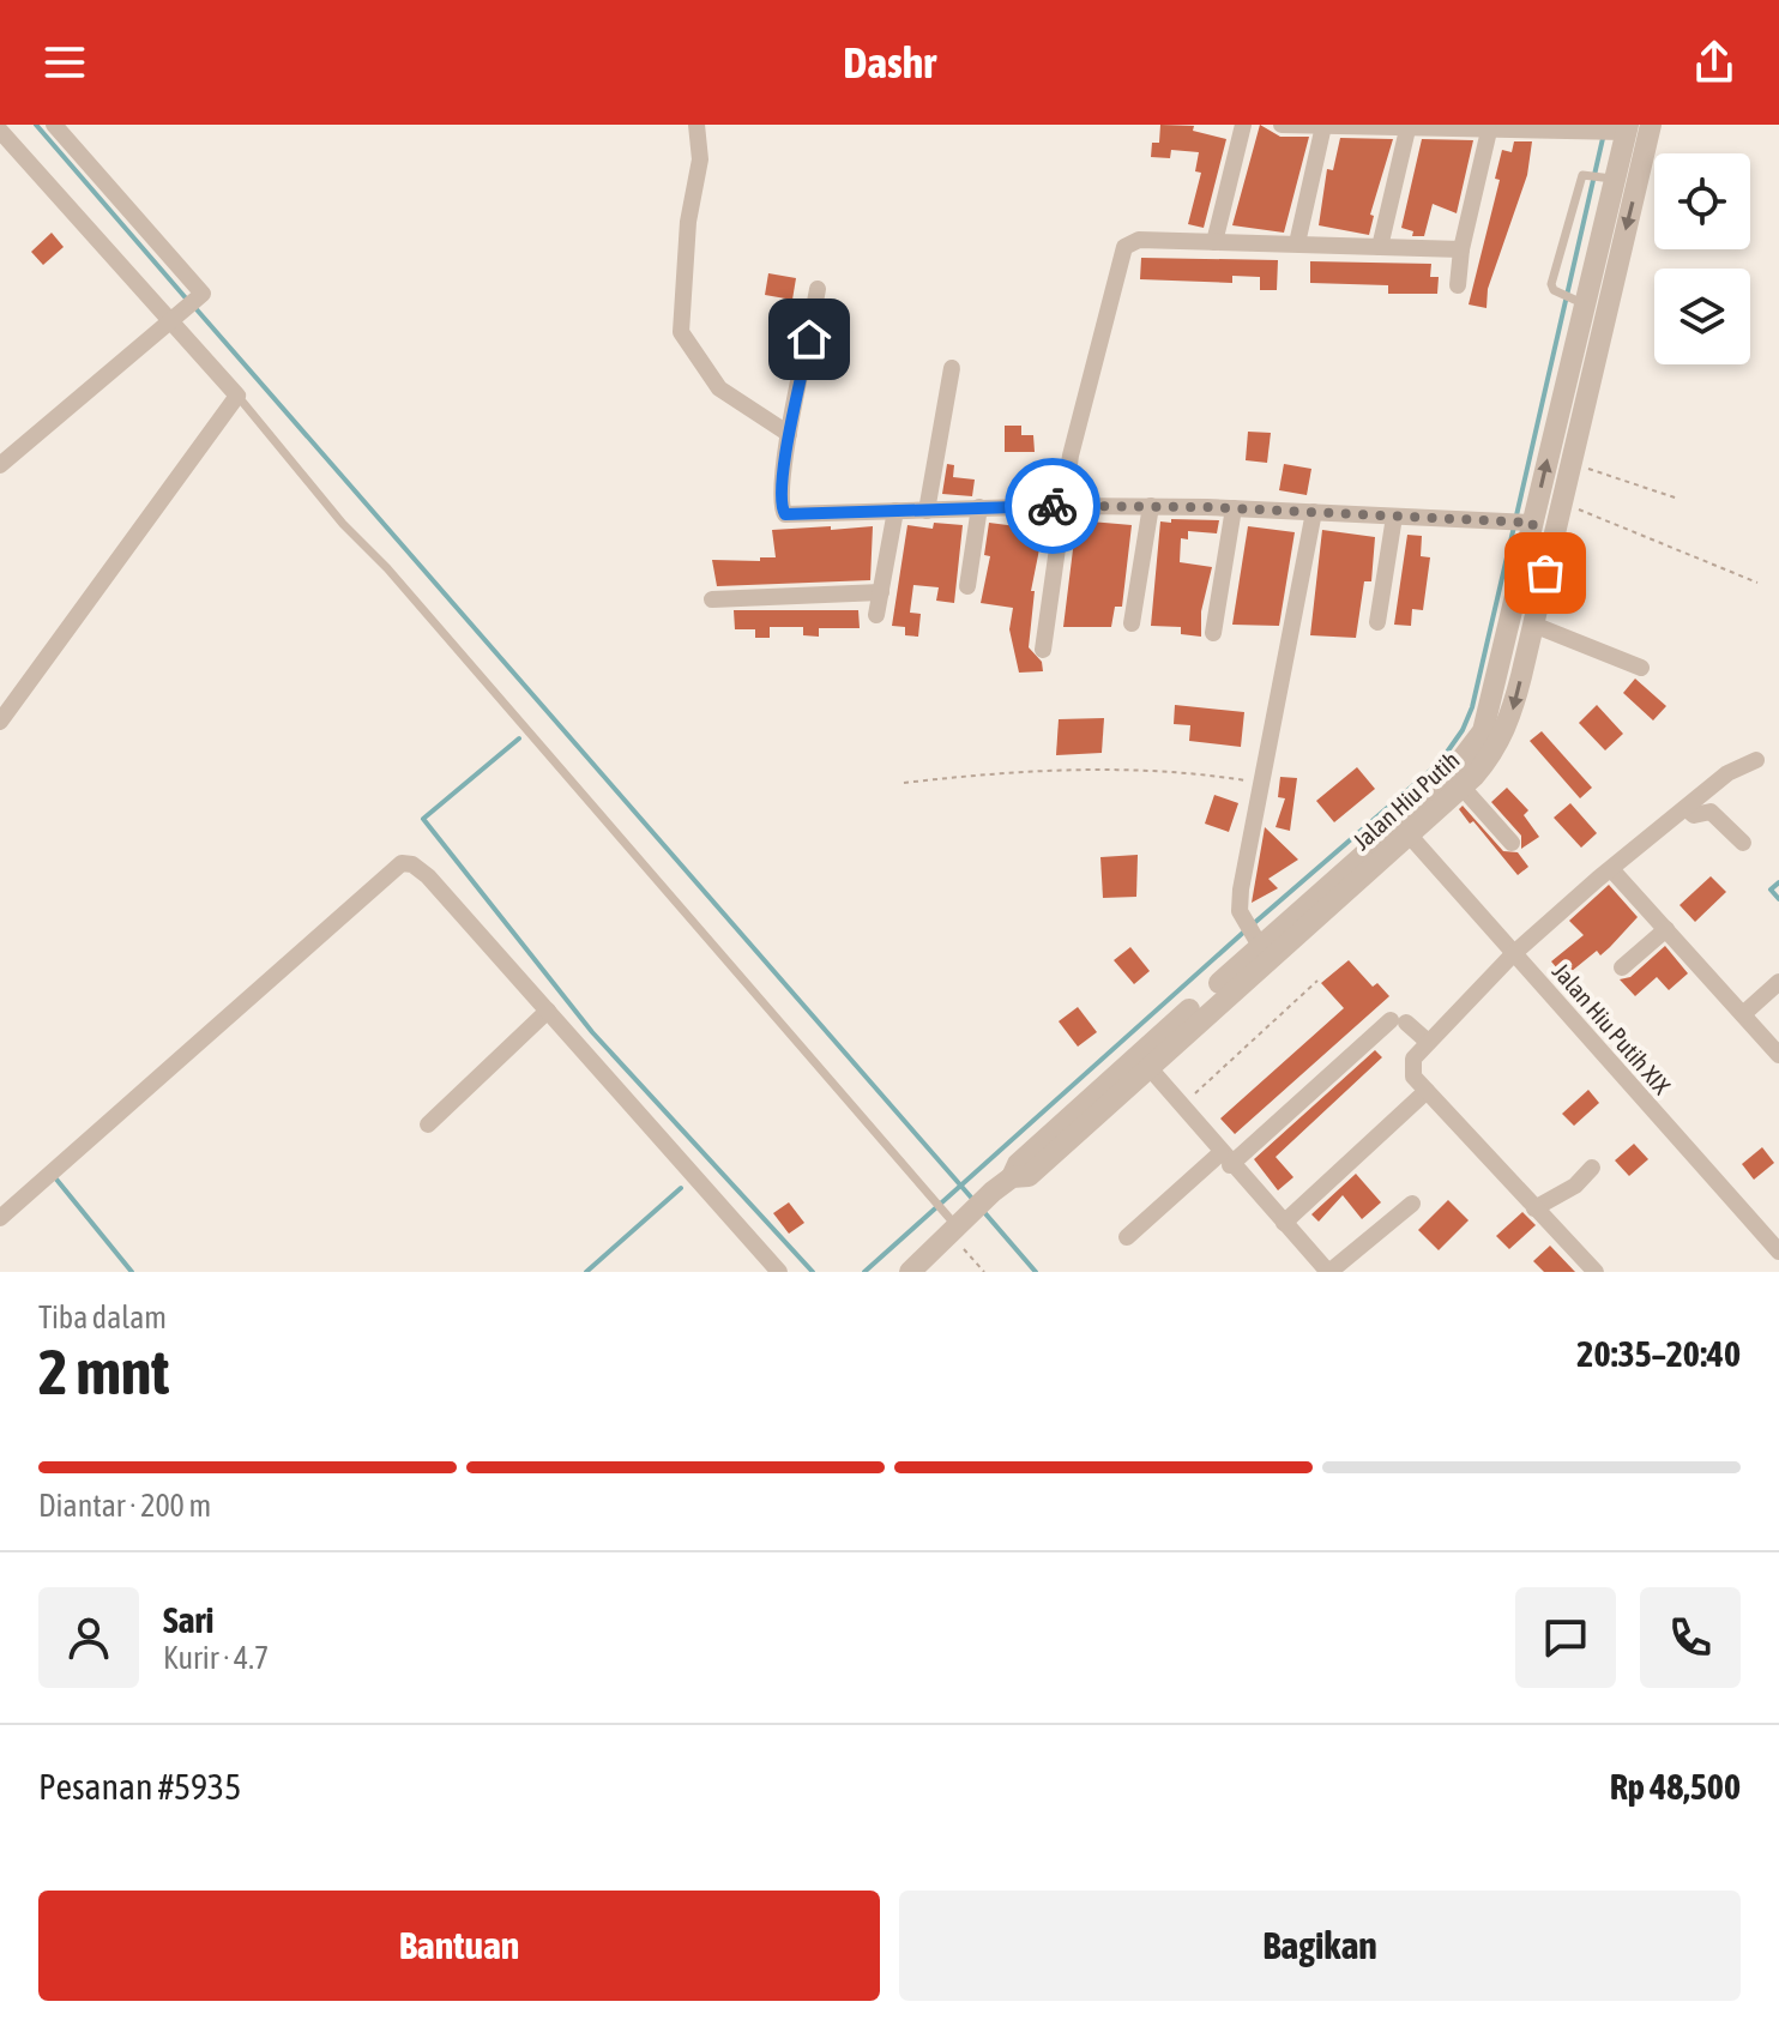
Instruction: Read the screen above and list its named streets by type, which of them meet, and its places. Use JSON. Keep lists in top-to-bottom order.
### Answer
{
  "streets": {
    "street": ["Jalan Hiu Putih", "Jalan Hiu Putih XIX"]
  },
  "crossings": [
    ["Jalan Hiu Putih", "Jalan Hiu Putih XIX"]
  ],
  "page": {
    "header": "Dashr",
    "heading": ["2 mnt", "Tiba dalam", "20:35–20:40"],
    "panel": [
      "Sari",
      "Kurir · 4.7",
      "Pesanan #5935",
      "Rp 48,500"
    ],
    "bar": "Diantar · 200 m",
    "buttons": ["Bantuan", "Bagikan"]
  }
}
